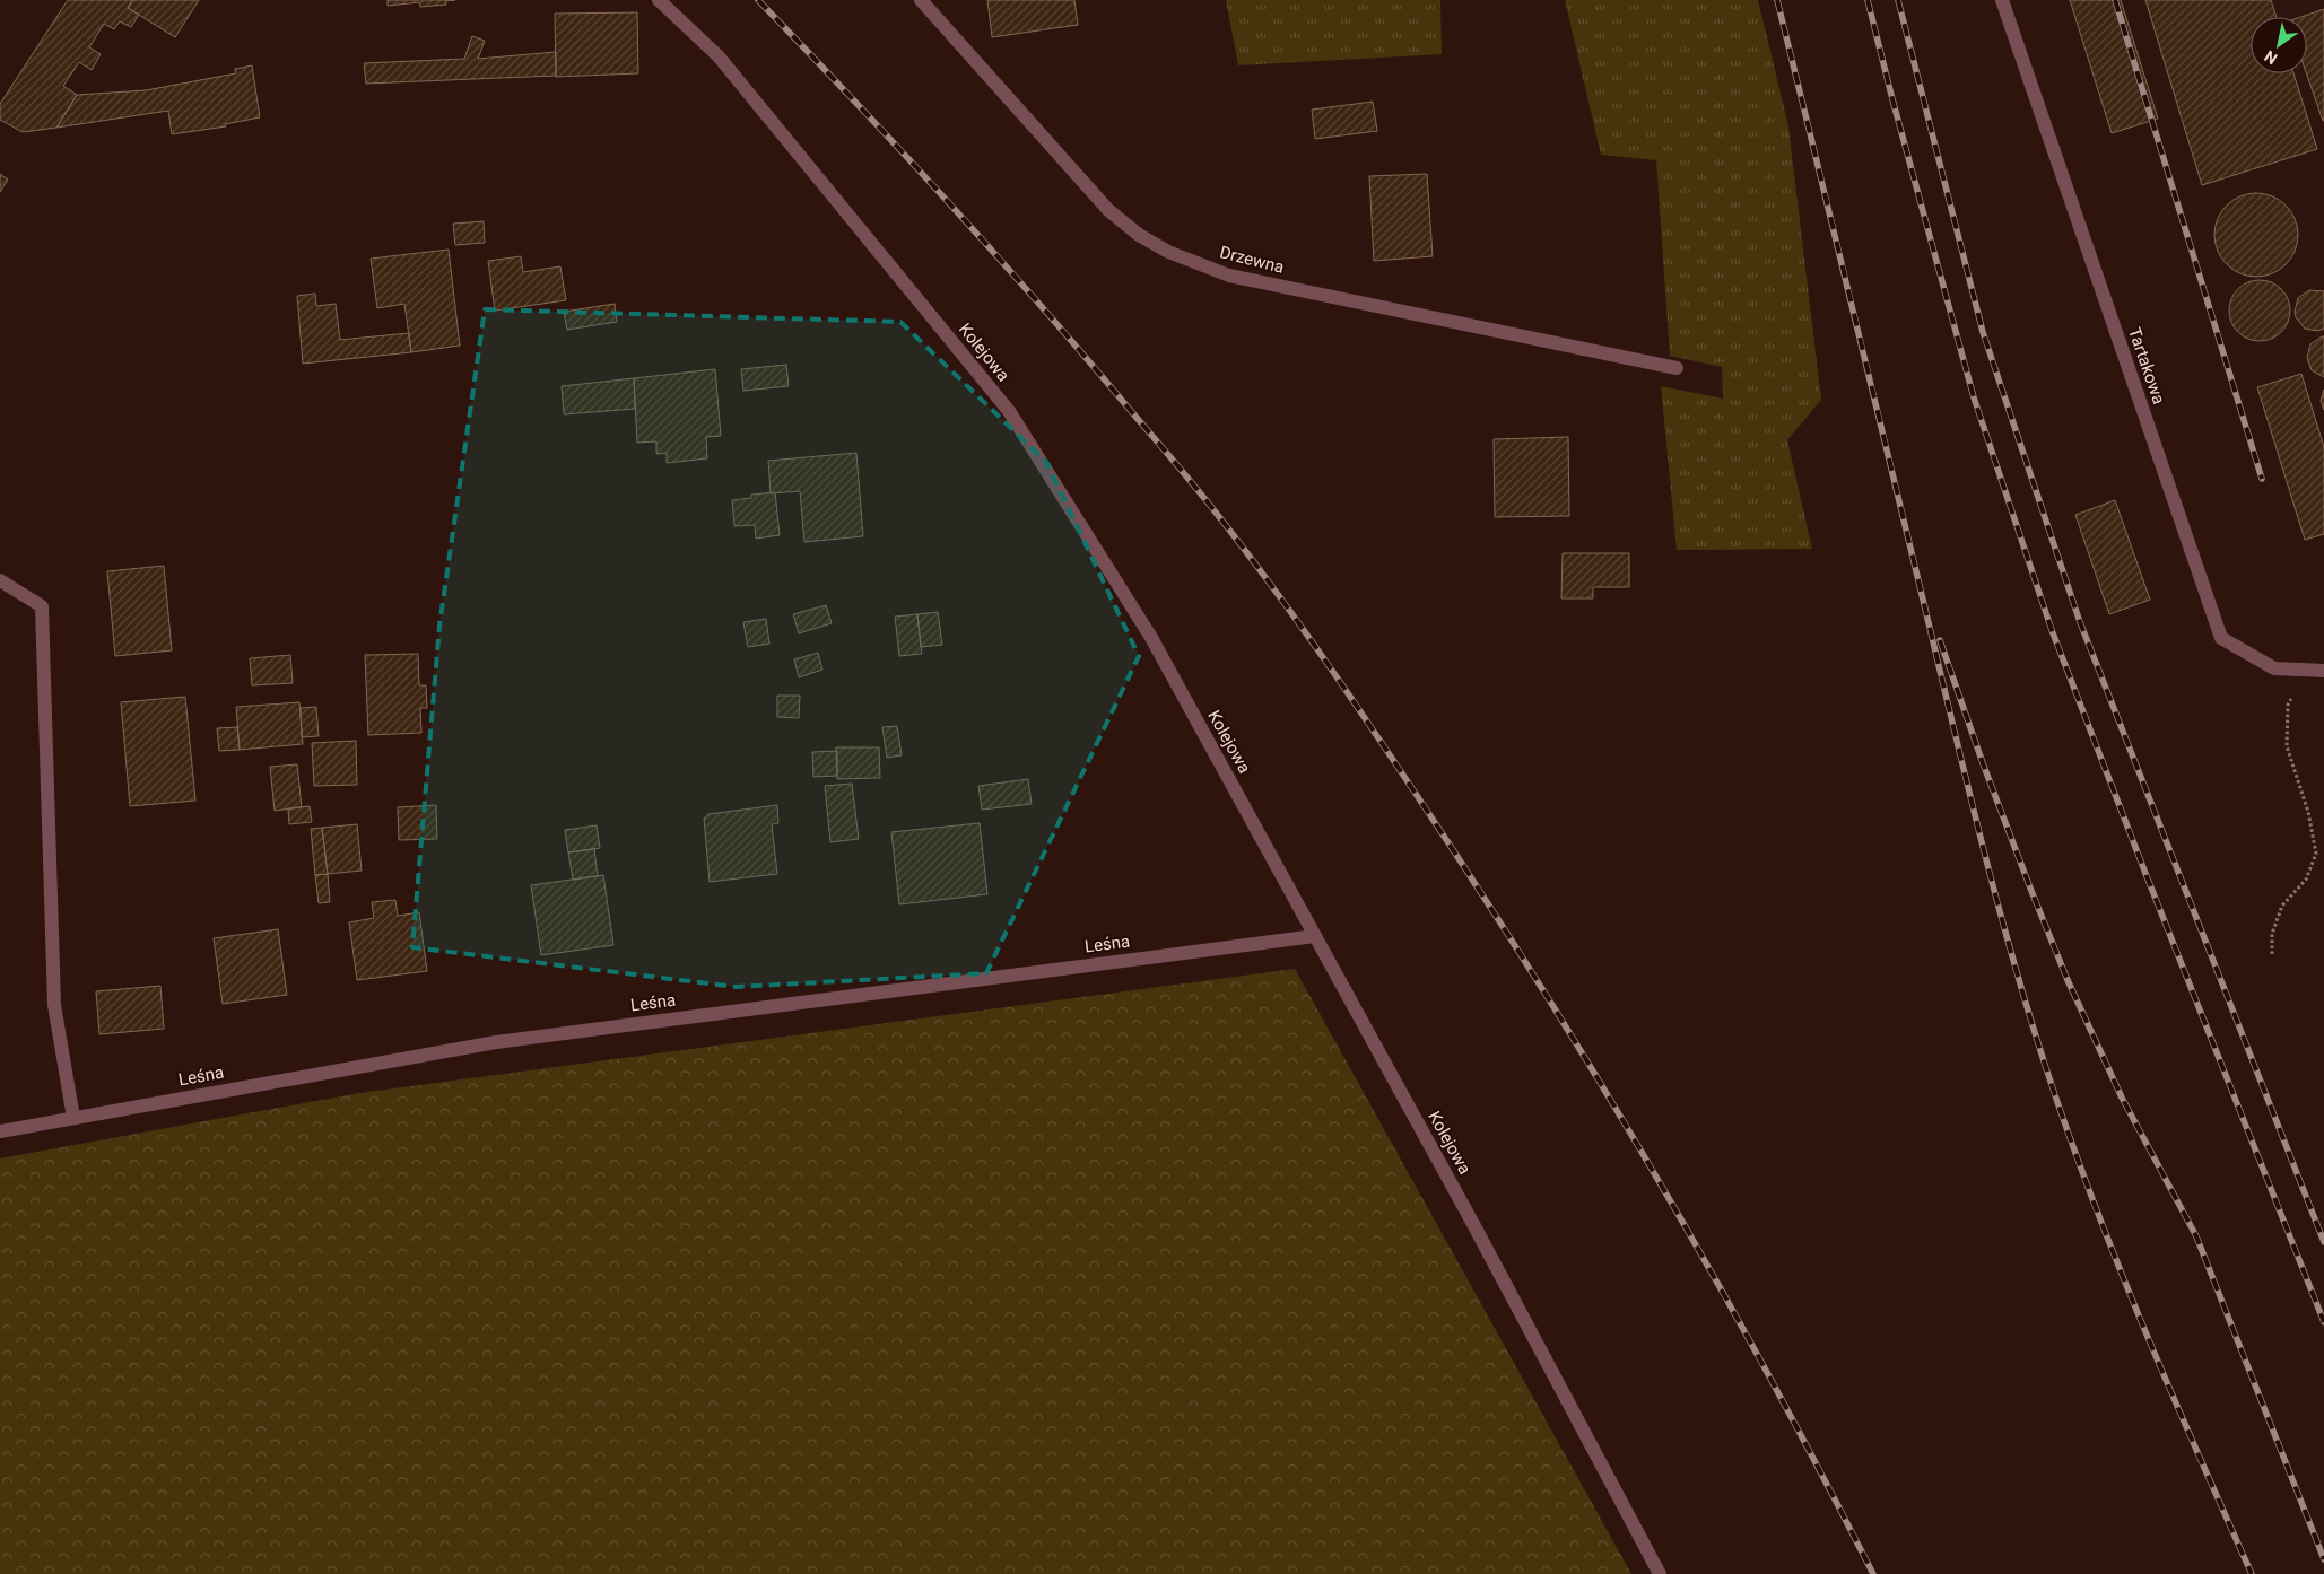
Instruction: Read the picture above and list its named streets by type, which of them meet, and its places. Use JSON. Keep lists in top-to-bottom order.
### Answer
{
  "streets": {
    "street": [
      "Drzewna",
      "Kolejowa",
      "Tartakowa",
      "Leśna"
    ]
  },
  "crossings": [
    ["Kolejowa", "Leśna"]
  ],
  "north": "bottom left"
}
